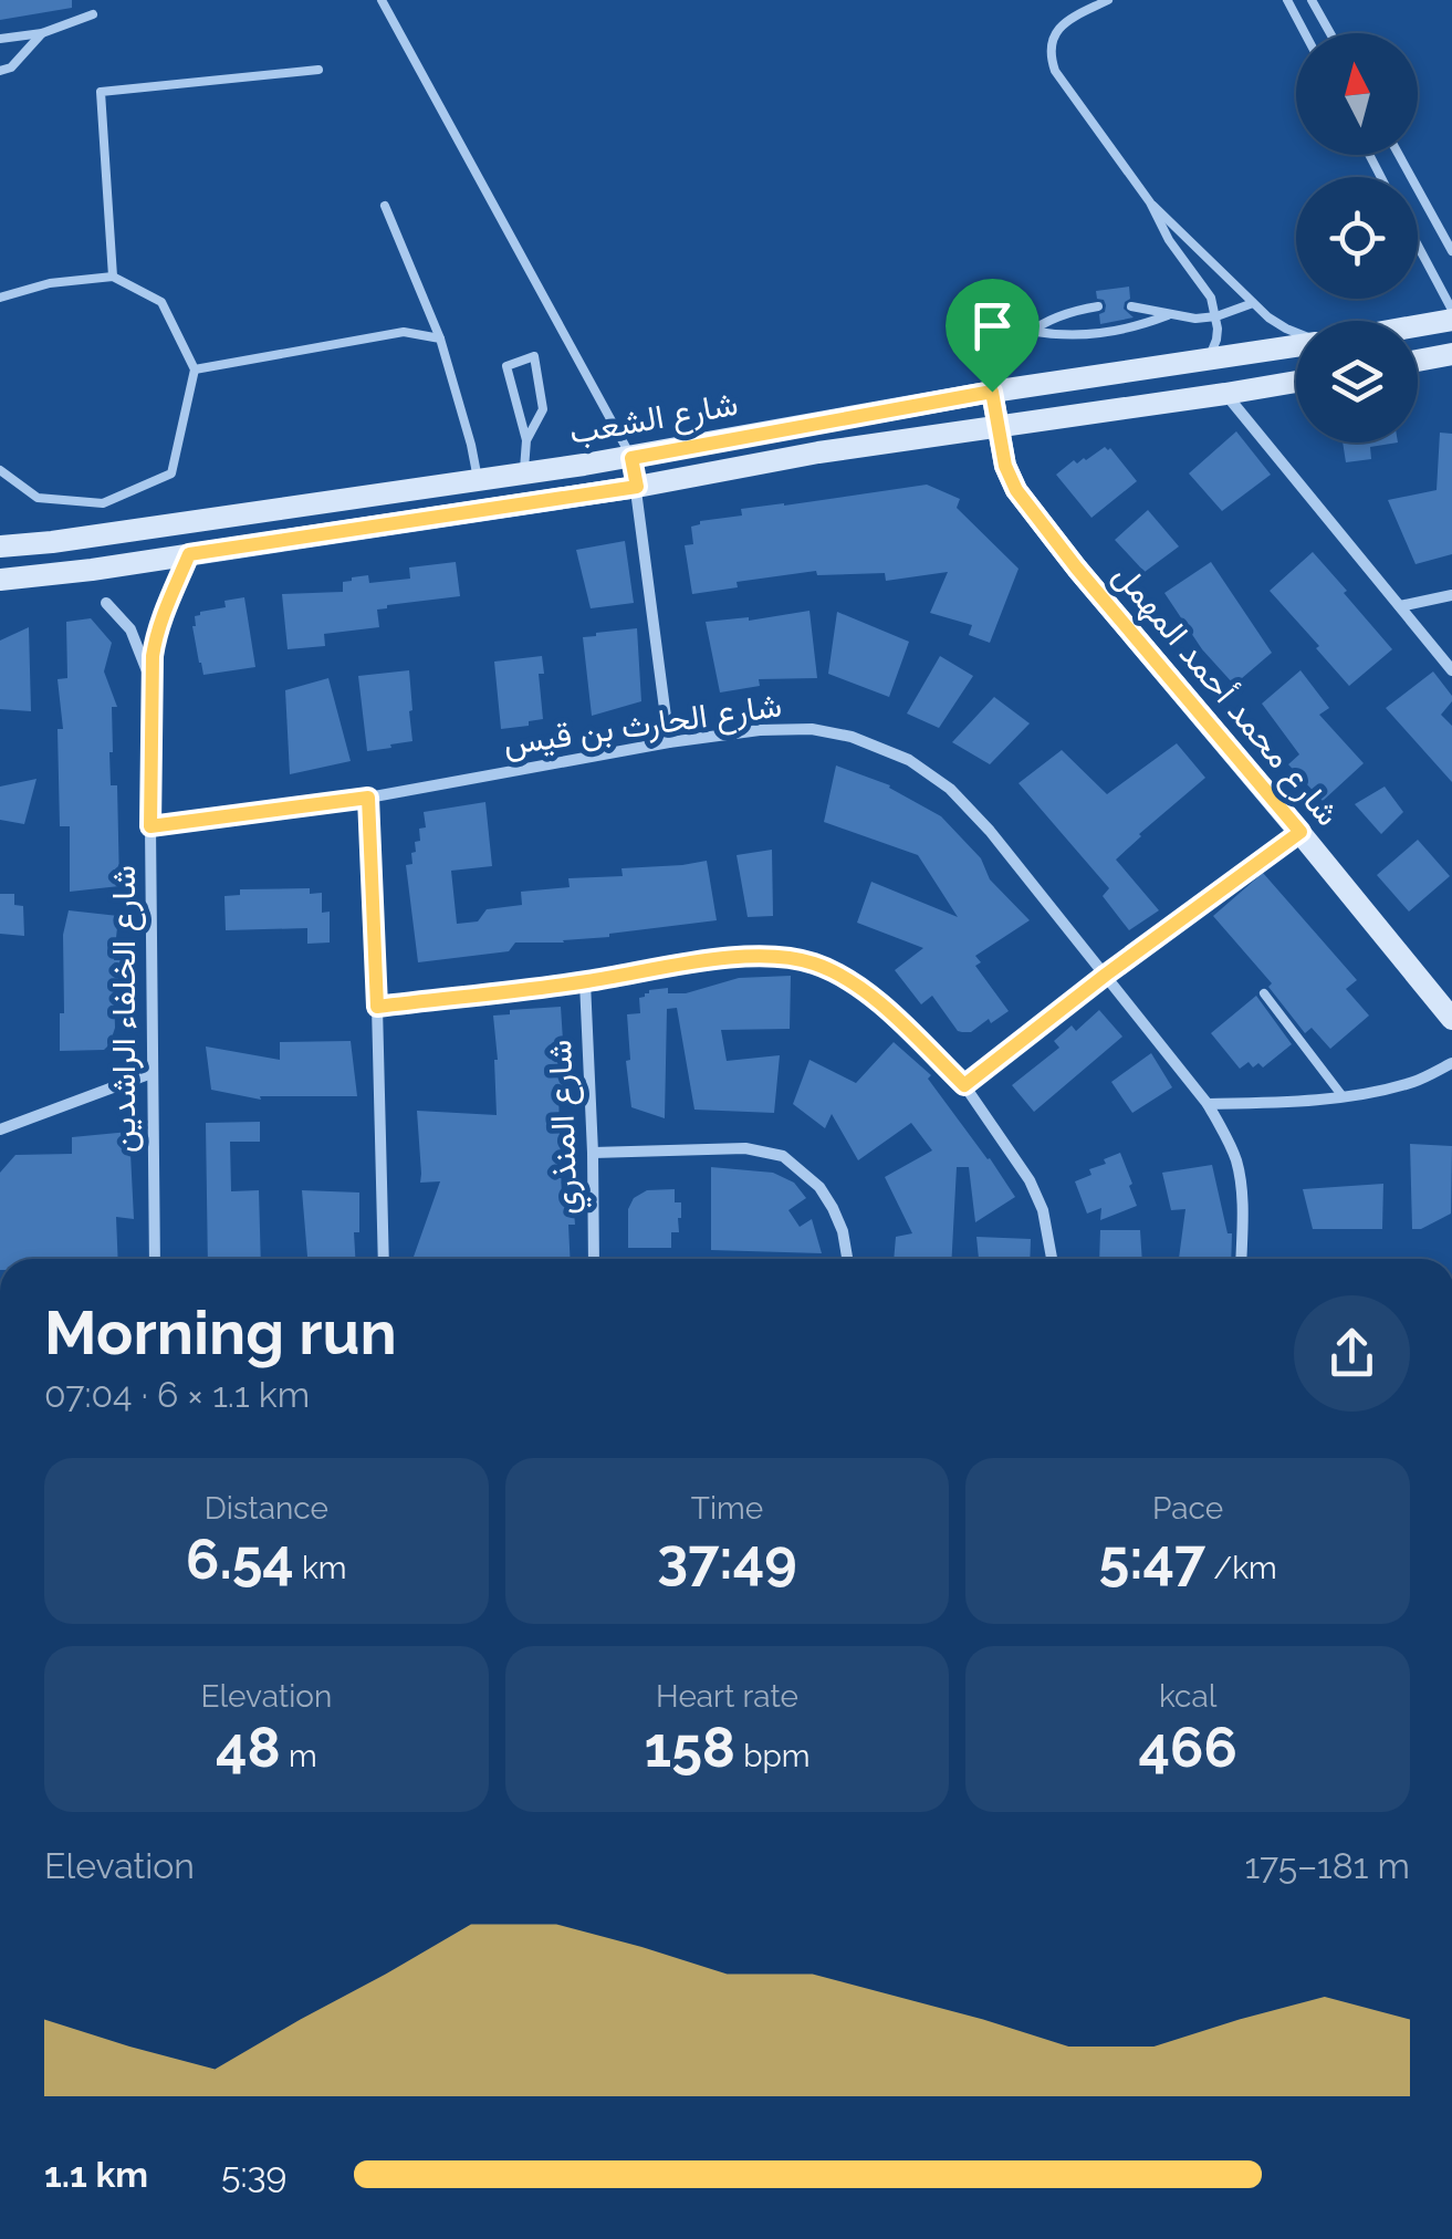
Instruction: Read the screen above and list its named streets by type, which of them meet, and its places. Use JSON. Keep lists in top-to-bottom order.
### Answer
{
  "streets": {
    "street": [
      "شارع الشعب",
      "شارع محمد أحمد المهمل",
      "شارع الحارث بن قيس",
      "شارع الخلفاء الراشدين",
      "شارع المنذري"
    ]
  },
  "crossings": [
    ["شارع الشعب", "شارع محمد أحمد المهمل"],
    ["شارع الشعب", "شارع الخلفاء الراشدين"],
    ["شارع الحارث بن قيس", "شارع الخلفاء الراشدين"]
  ],
  "north": "top",
  "page": {
    "heading": ["Morning run", "07:04 · 6 × 1.1 km"],
    "stats": [
      ["Distance", "6.54 km"],
      ["Time", "37:49"],
      ["Pace", "5:47 /km"],
      ["Elevation", "48 m"],
      ["Heart rate", "158 bpm"],
      ["kcal", "466"]
    ],
    "chart": ["Elevation", "175–181 m"],
    "list": [
      {
        "name": "1.1 km",
        "note": "5:39"
      }
    ]
  }
}
